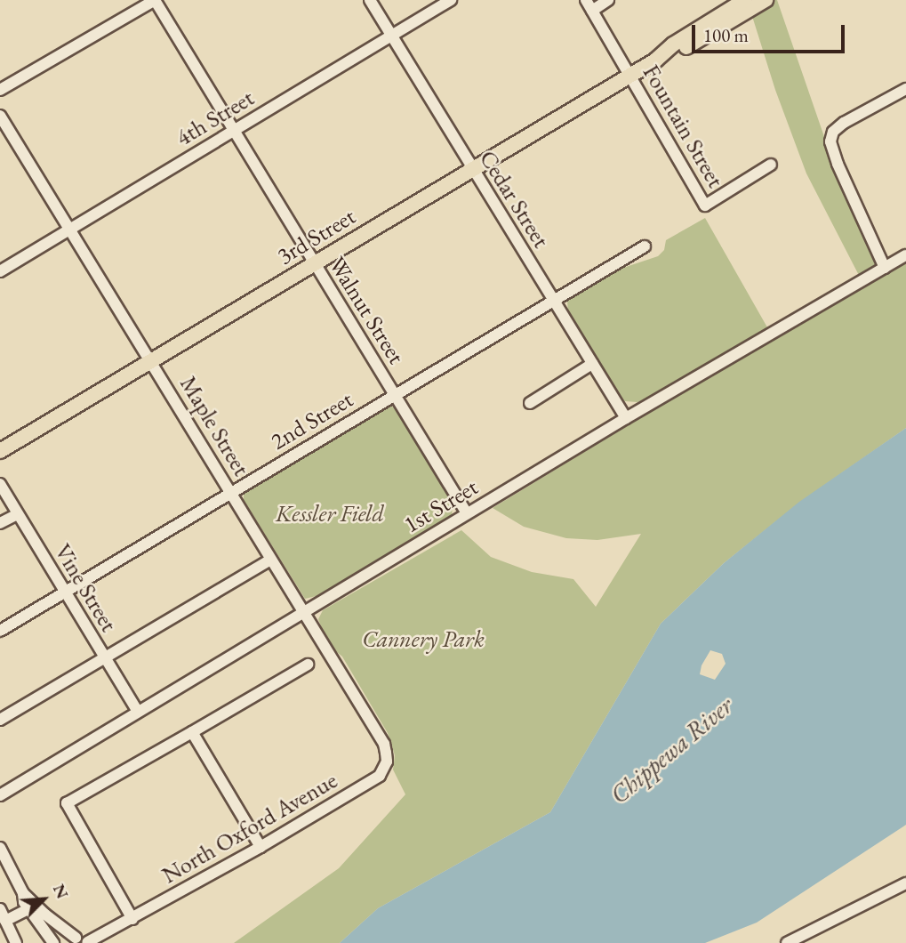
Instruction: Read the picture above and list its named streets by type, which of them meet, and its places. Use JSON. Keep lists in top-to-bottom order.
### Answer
{
  "streets": {
    "main road": ["3rd Street"],
    "street": [
      "4th Street",
      "Fountain Street",
      "Cedar Street",
      "Walnut Street",
      "2nd Street",
      "Maple Street",
      "1st Street",
      "Vine Street",
      "North Oxford Avenue"
    ]
  },
  "crossings": [
    ["4th Street", "Cedar Street"],
    ["4th Street", "Walnut Street"],
    ["4th Street", "Maple Street"],
    ["Fountain Street", "3rd Street"],
    ["Cedar Street", "3rd Street"],
    ["Cedar Street", "2nd Street"],
    ["Cedar Street", "1st Street"],
    ["3rd Street", "Walnut Street"],
    ["3rd Street", "Maple Street"],
    ["Walnut Street", "2nd Street"],
    ["Walnut Street", "1st Street"],
    ["2nd Street", "Maple Street"],
    ["2nd Street", "Vine Street"],
    ["Maple Street", "1st Street"],
    ["Maple Street", "North Oxford Avenue"],
    ["1st Street", "Vine Street"]
  ],
  "water": ["Chippewa River"],
  "parks": ["Kessler Field", "Cannery Park"],
  "scale_bar": "100 m",
  "north": "top right"
}
